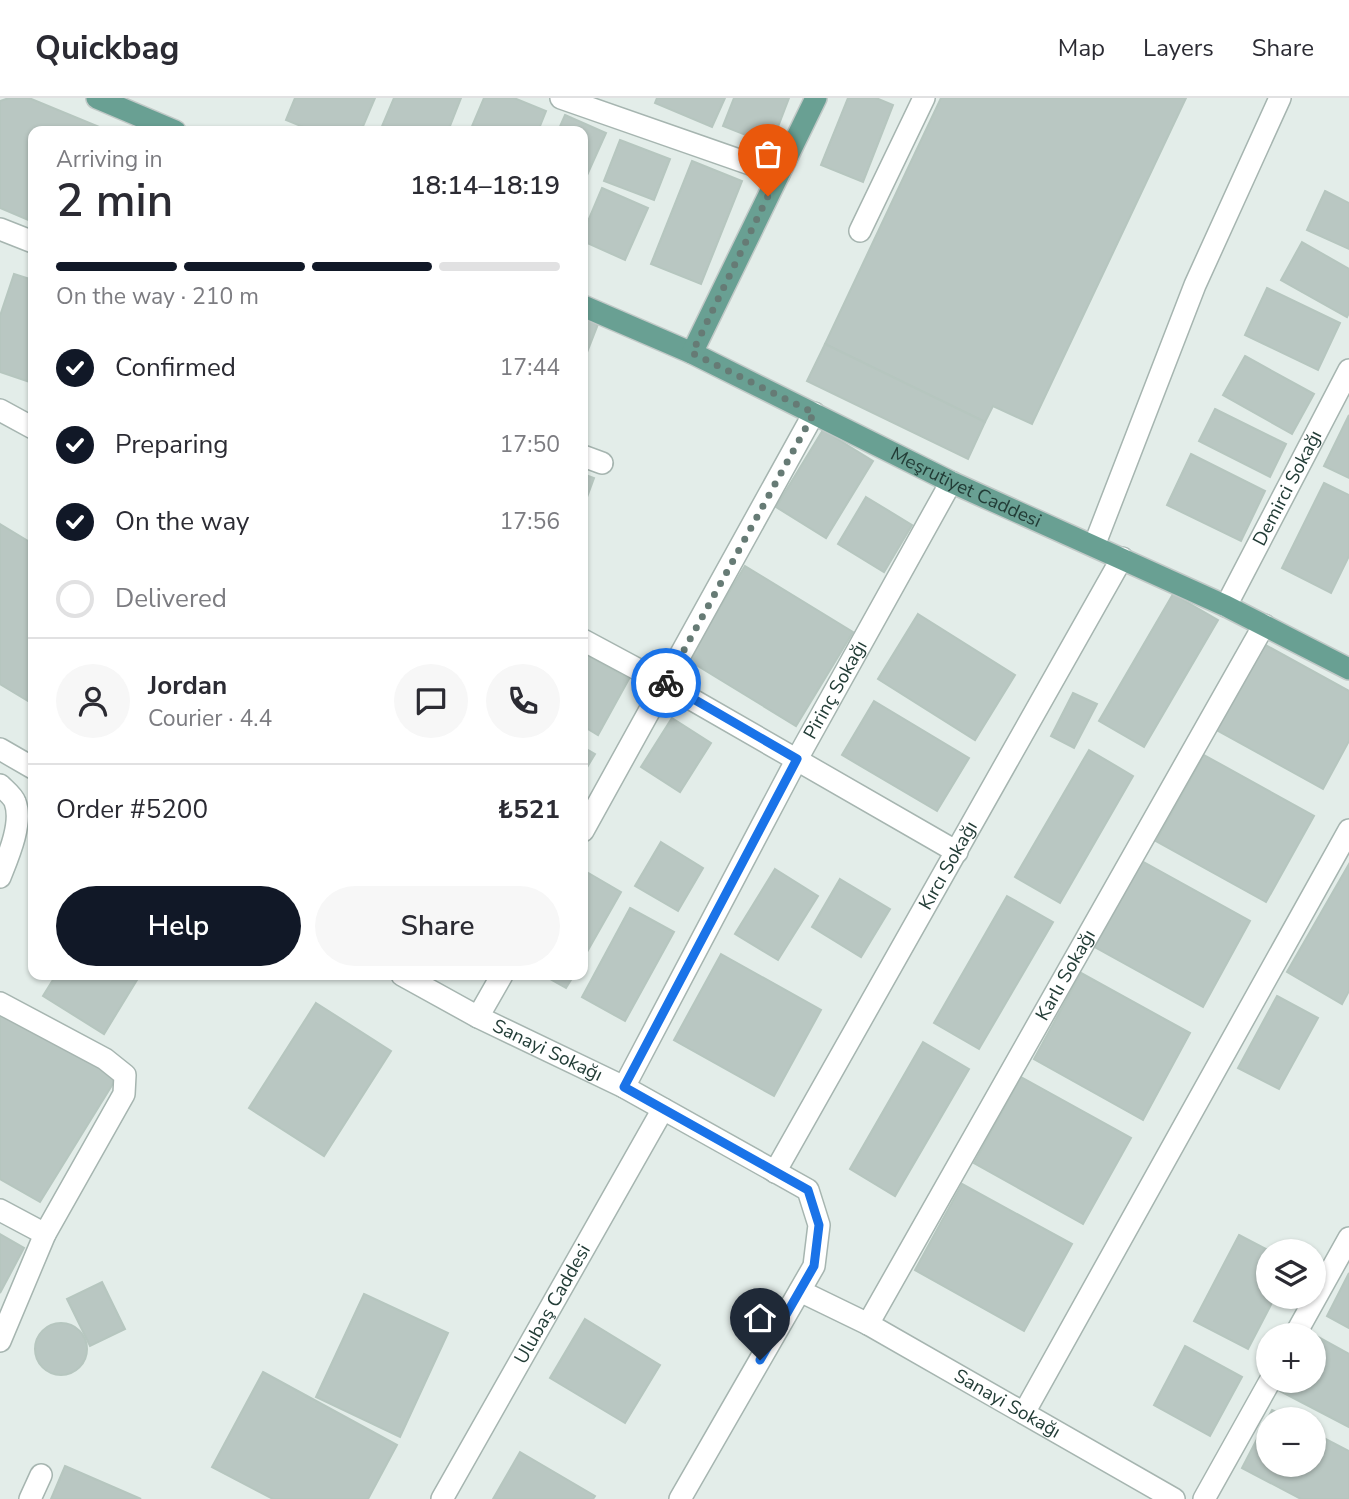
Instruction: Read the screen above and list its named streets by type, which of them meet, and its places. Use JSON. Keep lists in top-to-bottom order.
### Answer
{
  "streets": {
    "main road": ["Meşrutiyet Caddesi"],
    "street": [
      "Demirci Sokağı",
      "Pirinç Sokağı",
      "Kırcı Sokağı",
      "Karlı Sokağı",
      "Sanayi Sokağı",
      "Ulubaş Caddesi"
    ]
  },
  "crossings": [
    ["Meşrutiyet Caddesi", "Demirci Sokağı"],
    ["Meşrutiyet Caddesi", "Pirinç Sokağı"],
    ["Meşrutiyet Caddesi", "Kırcı Sokağı"],
    ["Meşrutiyet Caddesi", "Karlı Sokağı"],
    ["Pirinç Sokağı", "Sanayi Sokağı"],
    ["Kırcı Sokağı", "Sanayi Sokağı"],
    ["Karlı Sokağı", "Sanayi Sokağı"],
    ["Sanayi Sokağı", "Ulubaş Caddesi"]
  ],
  "page": {
    "header": "Quickbag",
    "nav": ["Map", "Layers", "Share"],
    "heading": ["2 min", "Arriving in", "18:14–18:19"],
    "panel": [
      "Jordan",
      "Courier · 4.4",
      "Order #5200",
      "₺521"
    ],
    "bar": "On the way · 210 m",
    "list": [
      ["Confirmed", "17:44"],
      ["Preparing", "17:50"],
      ["On the way", "17:56"],
      "Delivered"
    ],
    "buttons": ["Help", "Share"],
    "map_buttons": ["+", "−"]
  }
}
